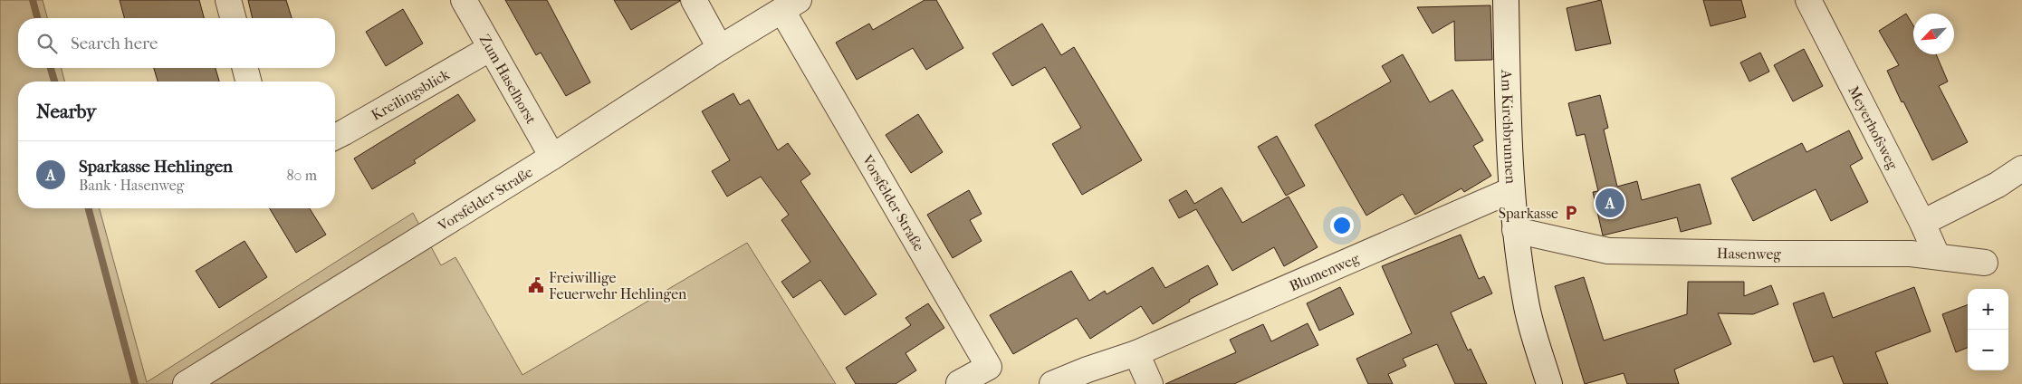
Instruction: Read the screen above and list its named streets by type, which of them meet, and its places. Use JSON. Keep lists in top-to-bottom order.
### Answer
{
  "streets": {
    "street": [
      "Zum Haselhorst",
      "Kreilingsblick",
      "Am Kirchbrunnen",
      "Meyerhofsweg",
      "Vorsfelder Straße",
      "Hasenweg",
      "Blumenweg"
    ]
  },
  "crossings": [
    ["Zum Haselhorst", "Kreilingsblick"],
    ["Zum Haselhorst", "Vorsfelder Straße"],
    ["Am Kirchbrunnen", "Hasenweg"],
    ["Am Kirchbrunnen", "Blumenweg"],
    ["Meyerhofsweg", "Hasenweg"]
  ],
  "places": {
    "parking": ["Sparkasse"],
    "public building": ["Freiwillige Feuerwehr Hehlingen"]
  },
  "north": "bottom left",
  "page": {
    "search": "Search here",
    "heading": "Nearby",
    "list": [
      {
        "mark": "A",
        "name": "Sparkasse Hehlingen",
        "note": "Bank · Hasenweg",
        "value": "80 m"
      }
    ],
    "pins": "A",
    "map_buttons": ["+", "−"]
  }
}
